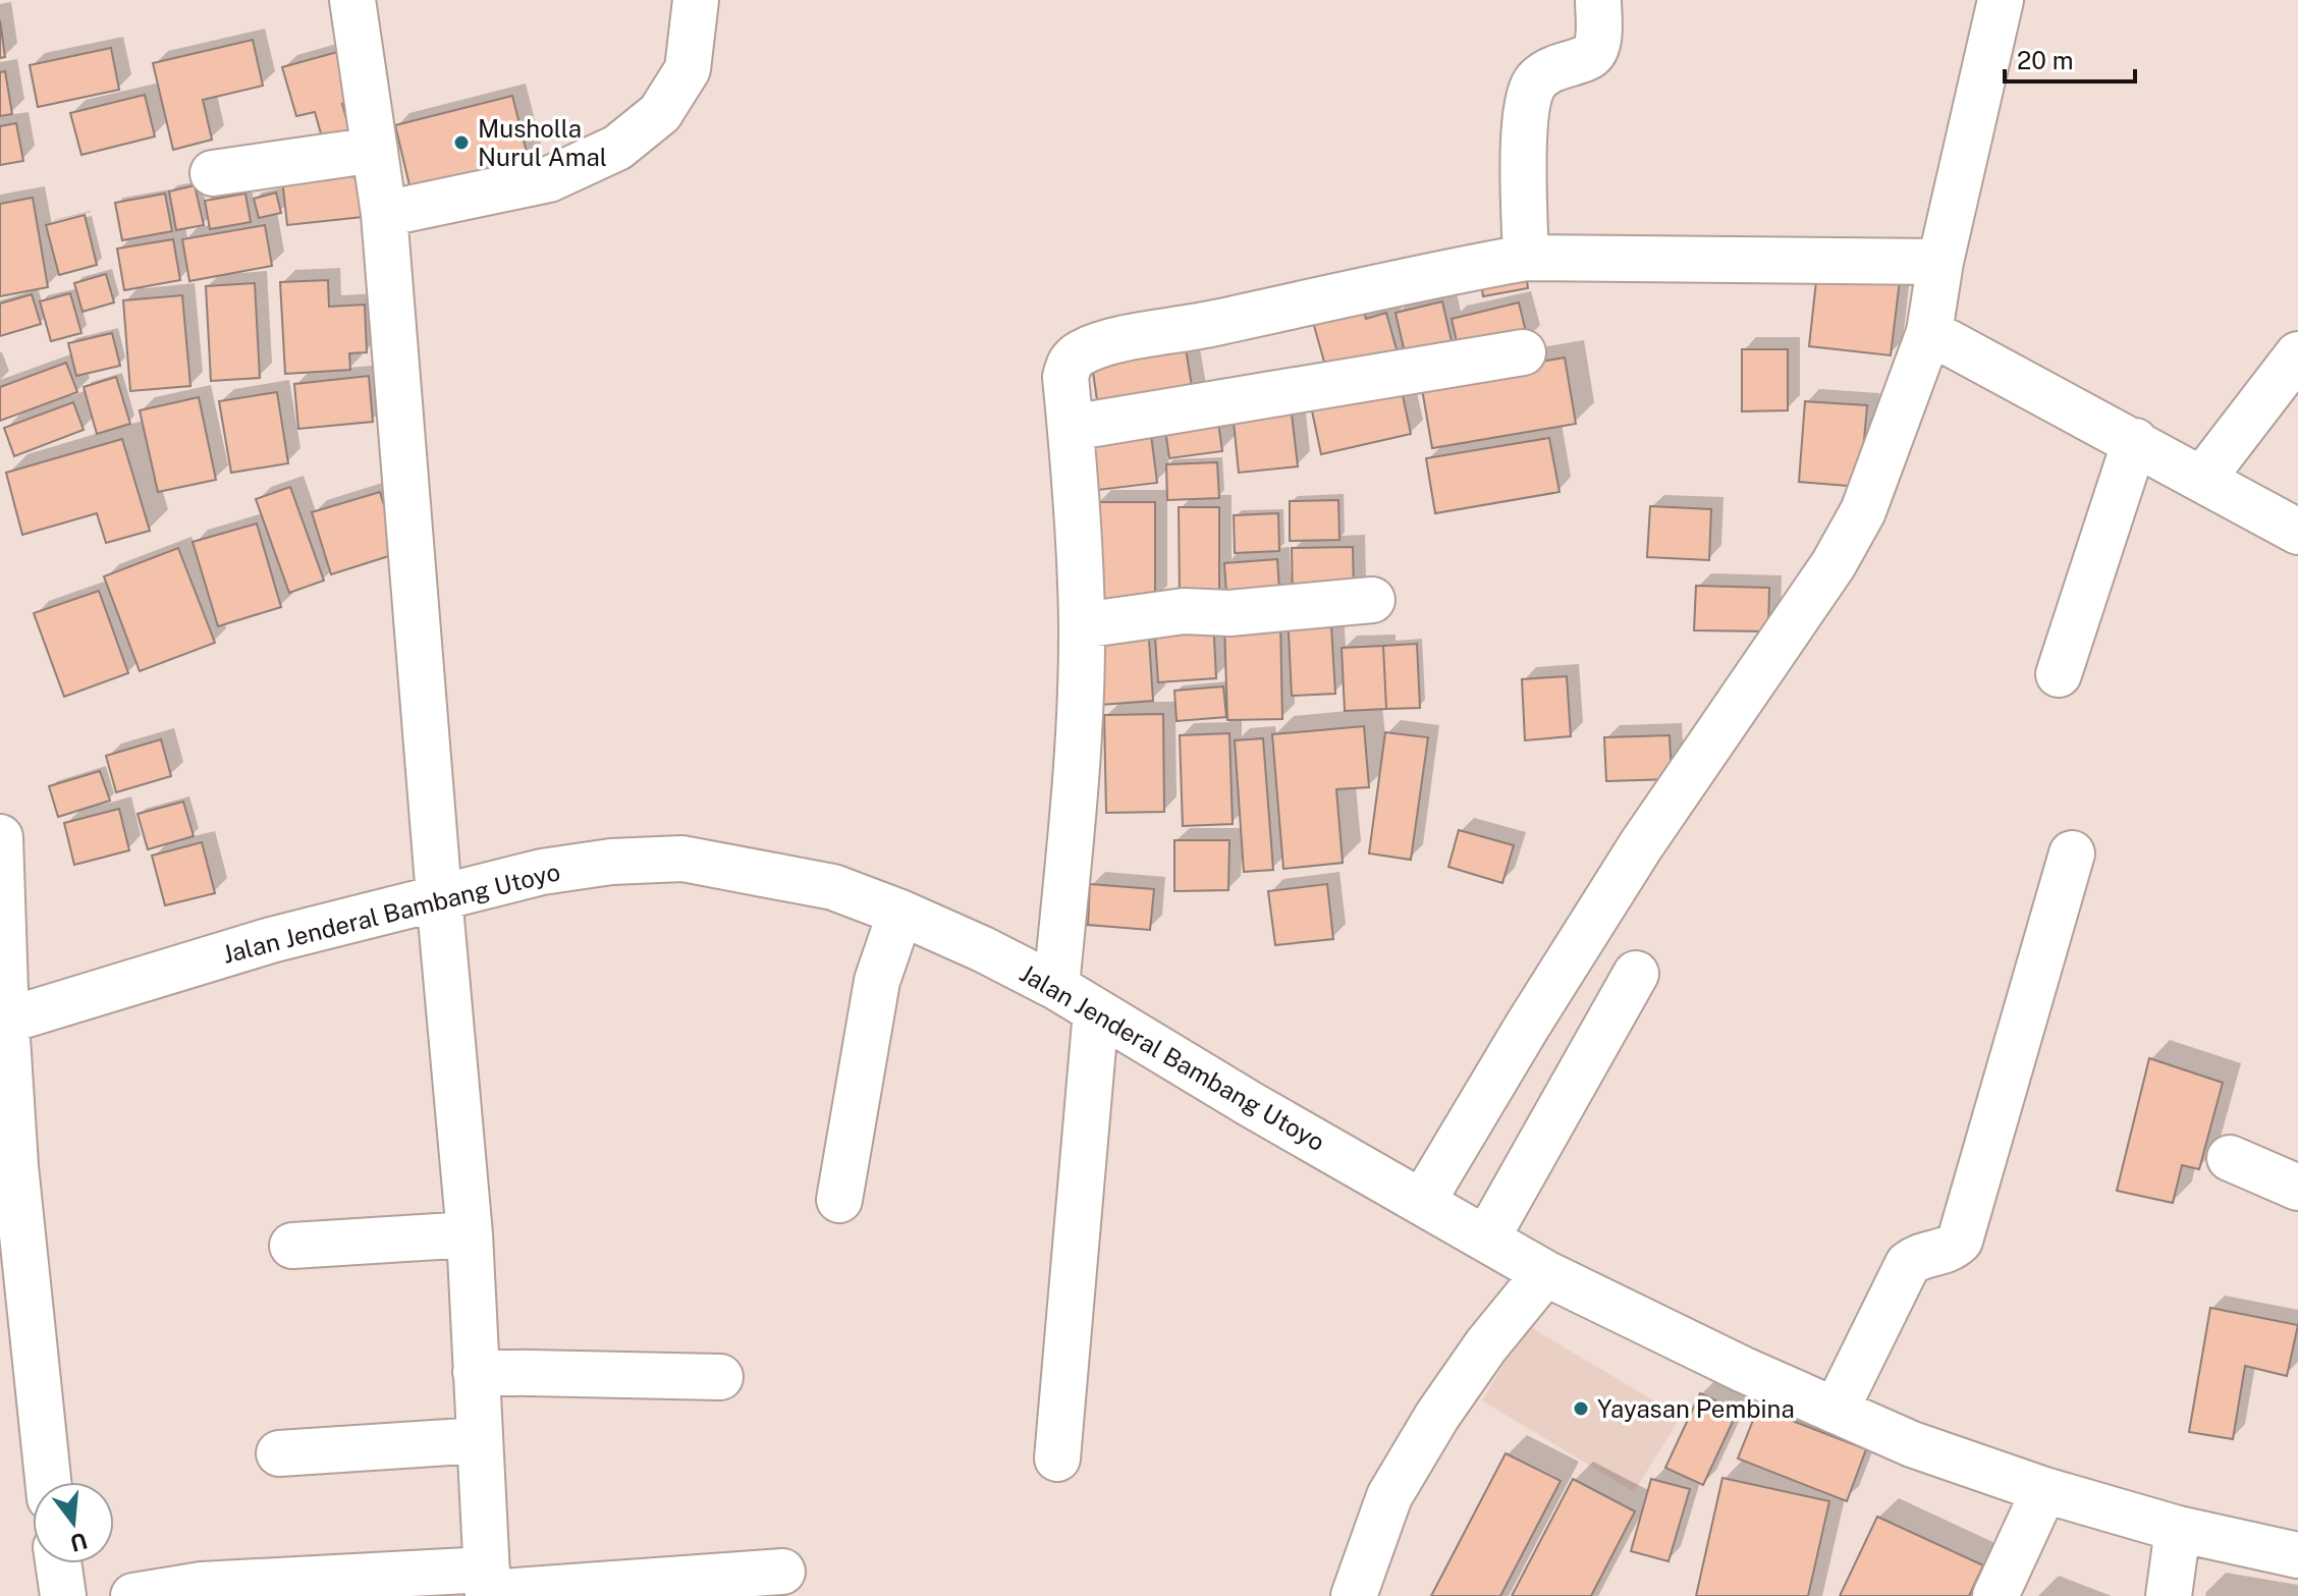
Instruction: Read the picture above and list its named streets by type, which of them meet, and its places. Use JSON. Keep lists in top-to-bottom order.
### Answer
{
  "streets": {
    "street": ["Jalan Jenderal Bambang Utoyo"]
  },
  "places": ["Musholla Nurul Amal", "Yayasan Pembina"],
  "scale_bar": "20 m",
  "north": "bottom"
}
